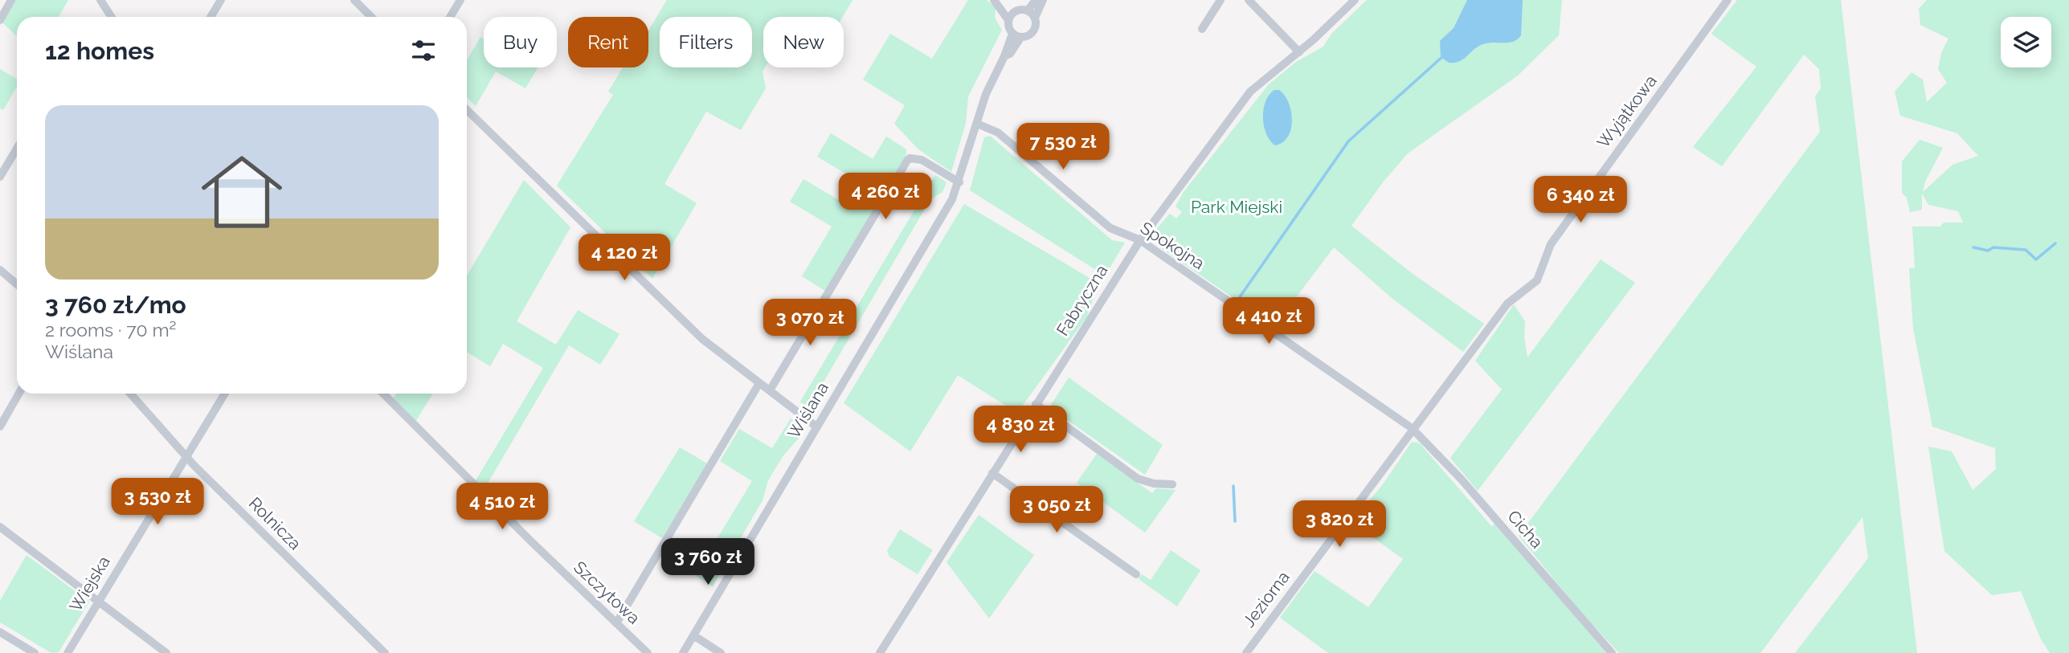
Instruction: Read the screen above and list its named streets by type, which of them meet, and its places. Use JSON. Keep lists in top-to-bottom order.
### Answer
{
  "streets": {
    "street": [
      "Wyjątkowa",
      "Spokojna",
      "Fabryczna",
      "Wiślana",
      "Rolnicza",
      "Cicha",
      "Wiejska",
      "Szczytowa",
      "Jeziorna"
    ]
  },
  "crossings": [
    ["Wyjątkowa", "Spokojna"],
    ["Wyjątkowa", "Cicha"],
    ["Wyjątkowa", "Jeziorna"],
    ["Spokojna", "Fabryczna"],
    ["Spokojna", "Wiślana"],
    ["Spokojna", "Cicha"],
    ["Spokojna", "Jeziorna"],
    ["Rolnicza", "Wiejska"],
    ["Cicha", "Jeziorna"]
  ],
  "parks": ["Park Miejski"],
  "page": {
    "chip": [
      "Buy",
      "Rent",
      "Filters",
      "New"
    ],
    "heading": "12 homes",
    "list": [
      {
        "name": "3 760 zł/mo",
        "note": "2 rooms · 70 m² · Wiślana"
      }
    ],
    "price": [
      "7 530 zł",
      "4 260 zł",
      "6 340 zł",
      "4 120 zł",
      "4 410 zł",
      "3 070 zł",
      "4 830 zł",
      "3 530 zł",
      "4 510 zł",
      "3 050 zł",
      "3 820 zł",
      "3 760 zł"
    ]
  }
}
